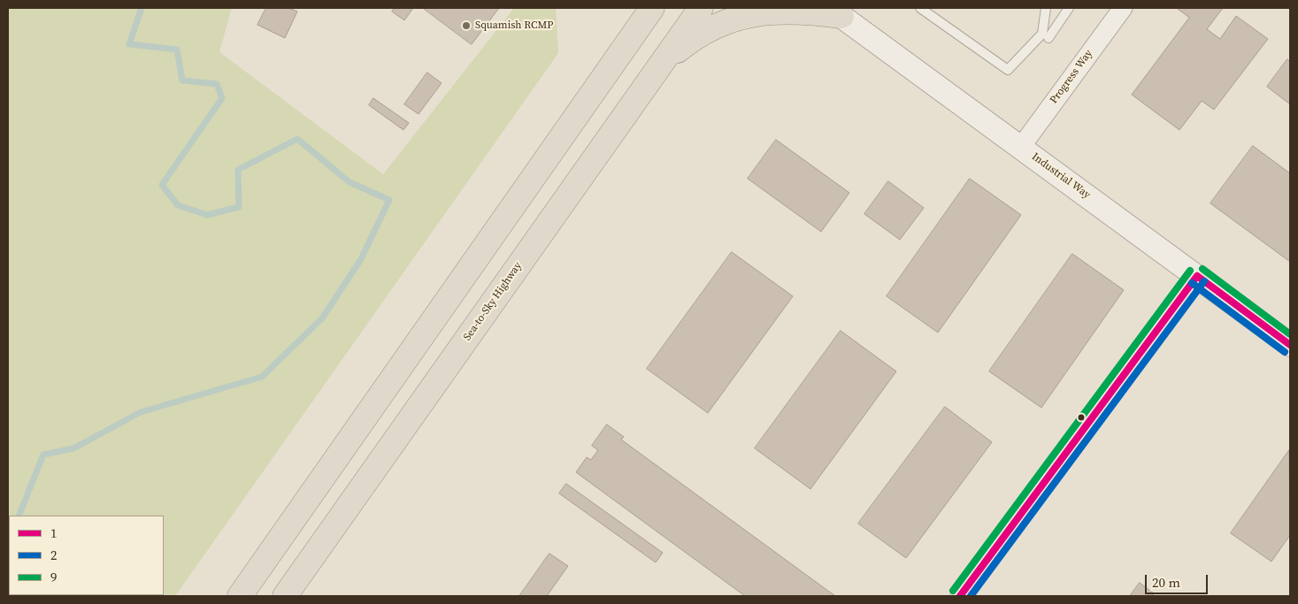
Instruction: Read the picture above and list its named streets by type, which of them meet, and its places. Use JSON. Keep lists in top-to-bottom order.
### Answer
{
  "streets": {
    "highway": ["Sea-to-Sky Highway"],
    "street": ["Progress Way", "Industrial Way"]
  },
  "crossings": [
    ["Progress Way", "Industrial Way"]
  ],
  "places": ["Squamish RCMP"],
  "lines": ["transit line 9", "transit line 1", "transit line 2"],
  "legend": ["1", "2", "9"],
  "scale_bar": "20 m"
}
